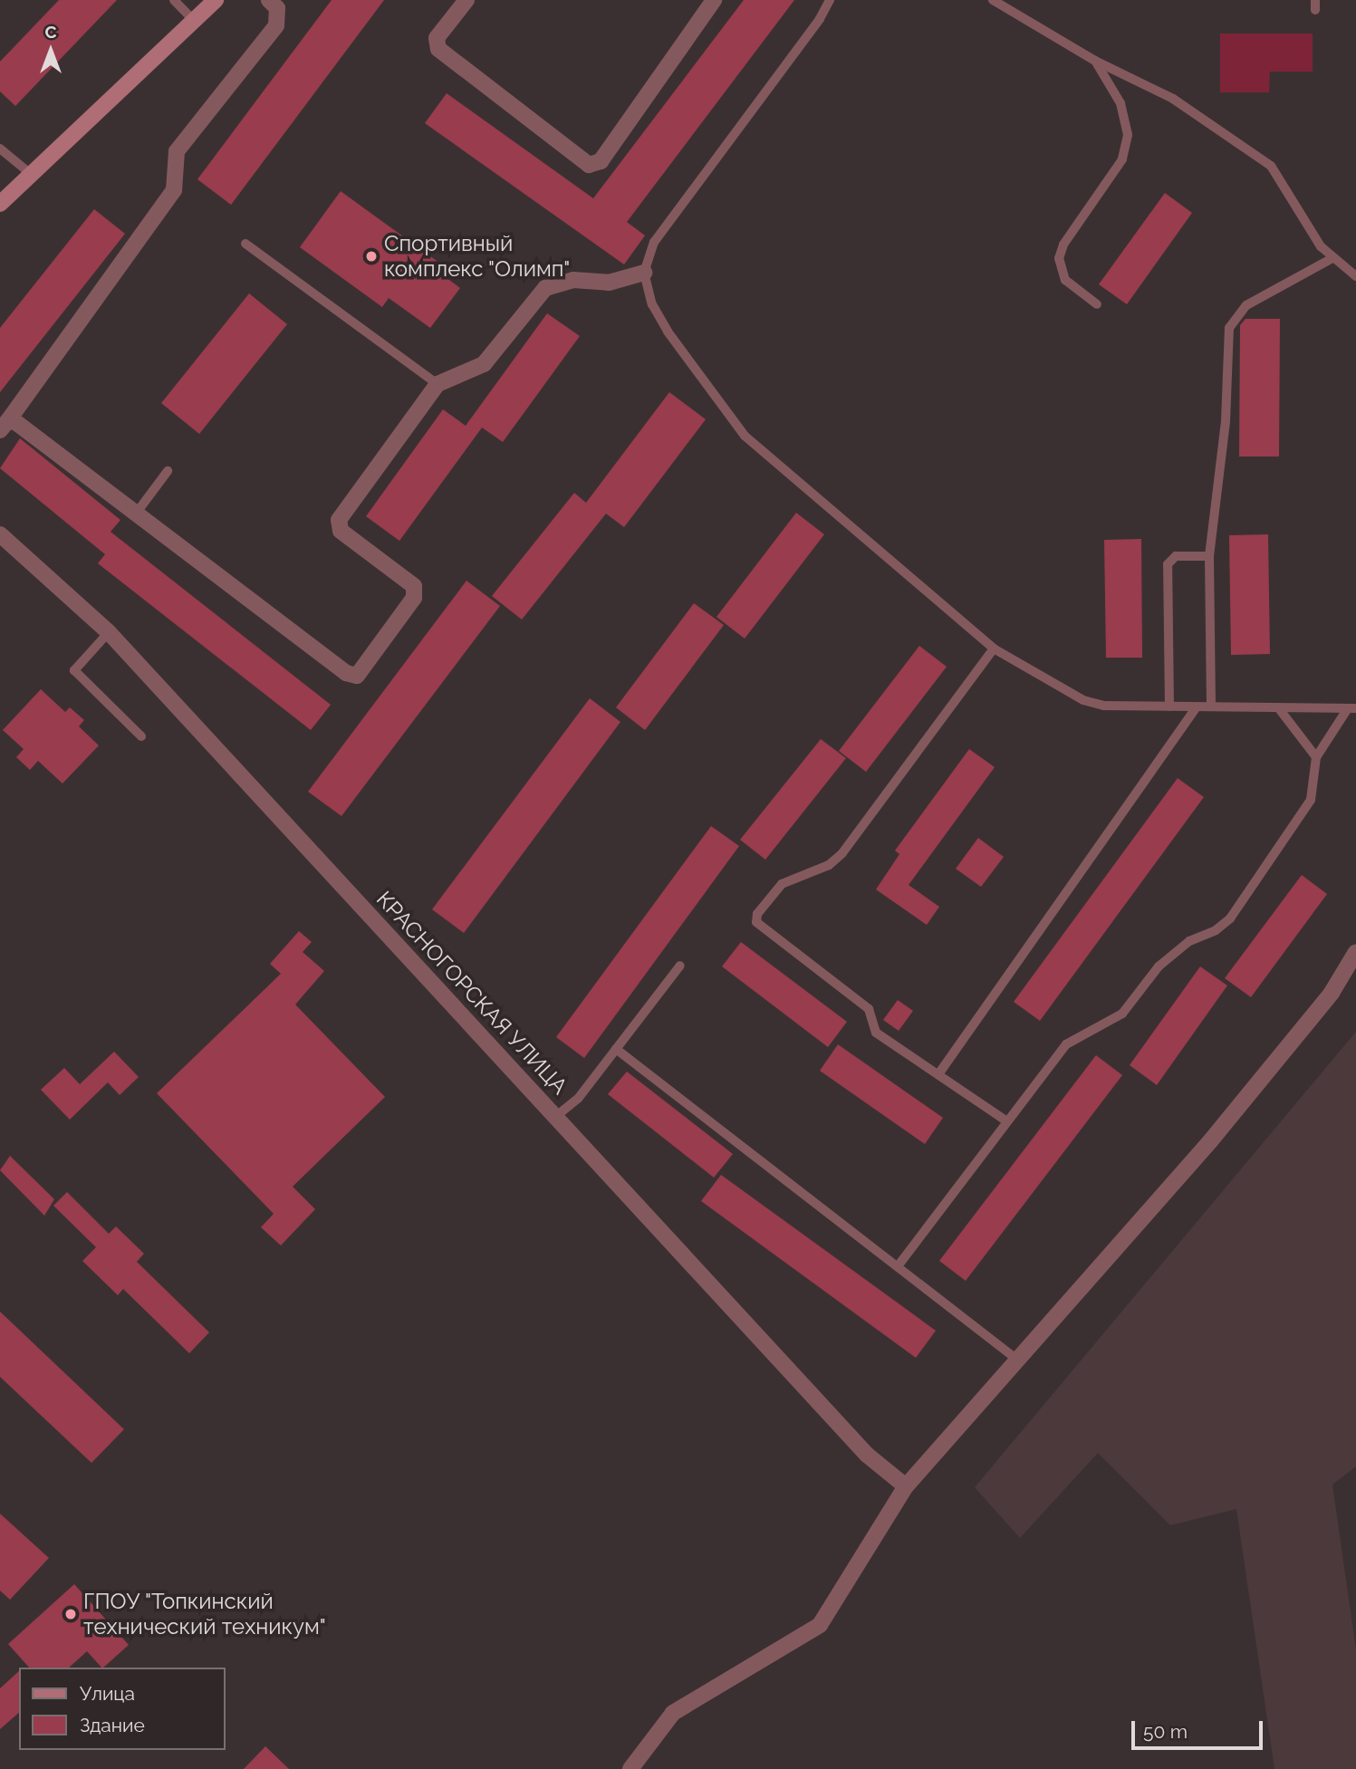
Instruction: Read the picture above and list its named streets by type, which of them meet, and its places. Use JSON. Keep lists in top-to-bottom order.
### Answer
{
  "streets": {
    "street": ["КРАСНОГОРСКАЯ УЛИЦА"]
  },
  "places": ["Спортивный комплекс \"Олимп\"", "ГПОУ \"Топкинский технический техникум\""],
  "legend": ["Улица", "Здание"],
  "scale_bar": "50 m",
  "north": "top"
}
